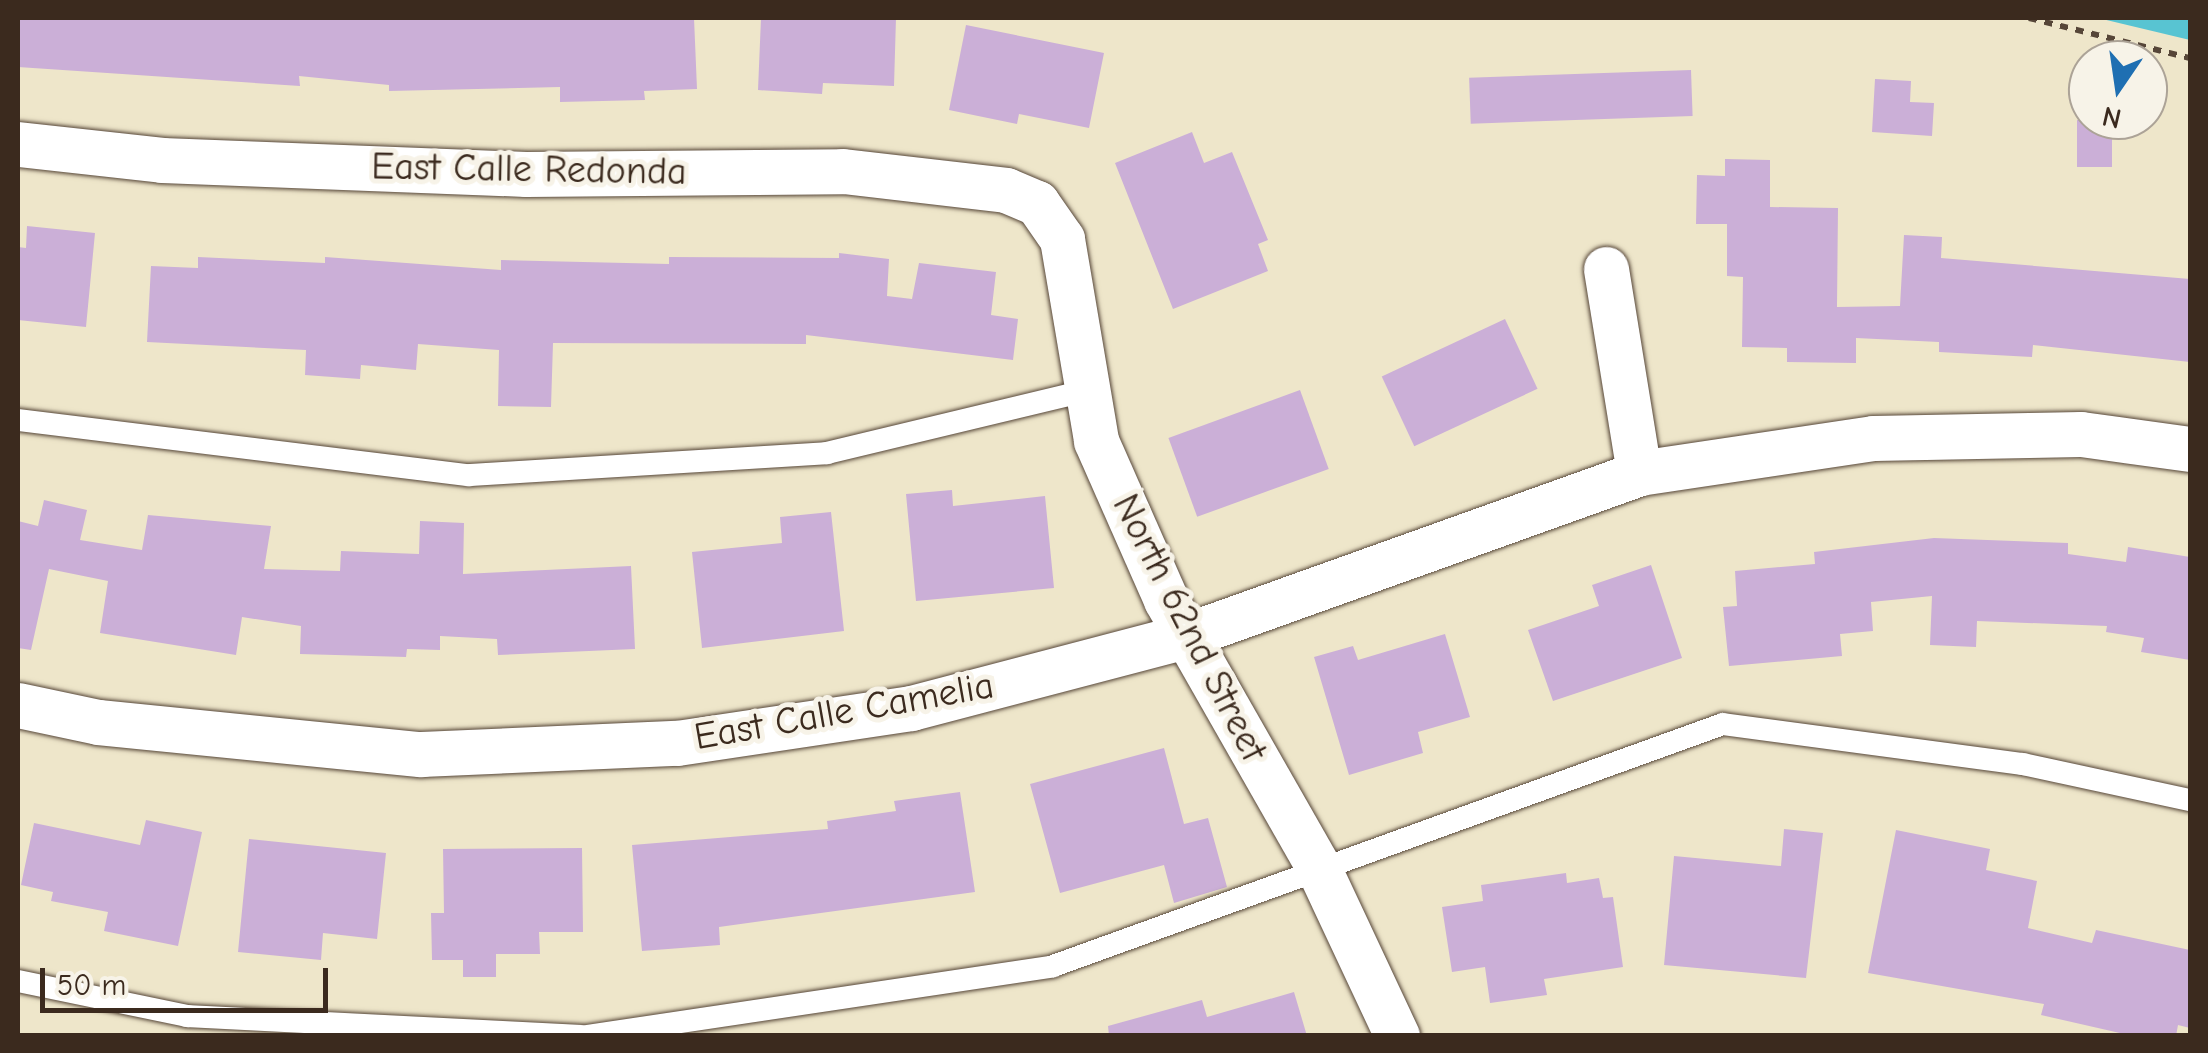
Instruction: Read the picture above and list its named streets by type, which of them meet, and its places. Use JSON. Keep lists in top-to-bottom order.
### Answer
{
  "streets": {
    "street": ["East Calle Redonda", "North 62nd Street", "East Calle Camelia"]
  },
  "crossings": [
    ["East Calle Redonda", "North 62nd Street"],
    ["North 62nd Street", "East Calle Camelia"]
  ],
  "scale_bar": "50 m",
  "north": "bottom"
}
